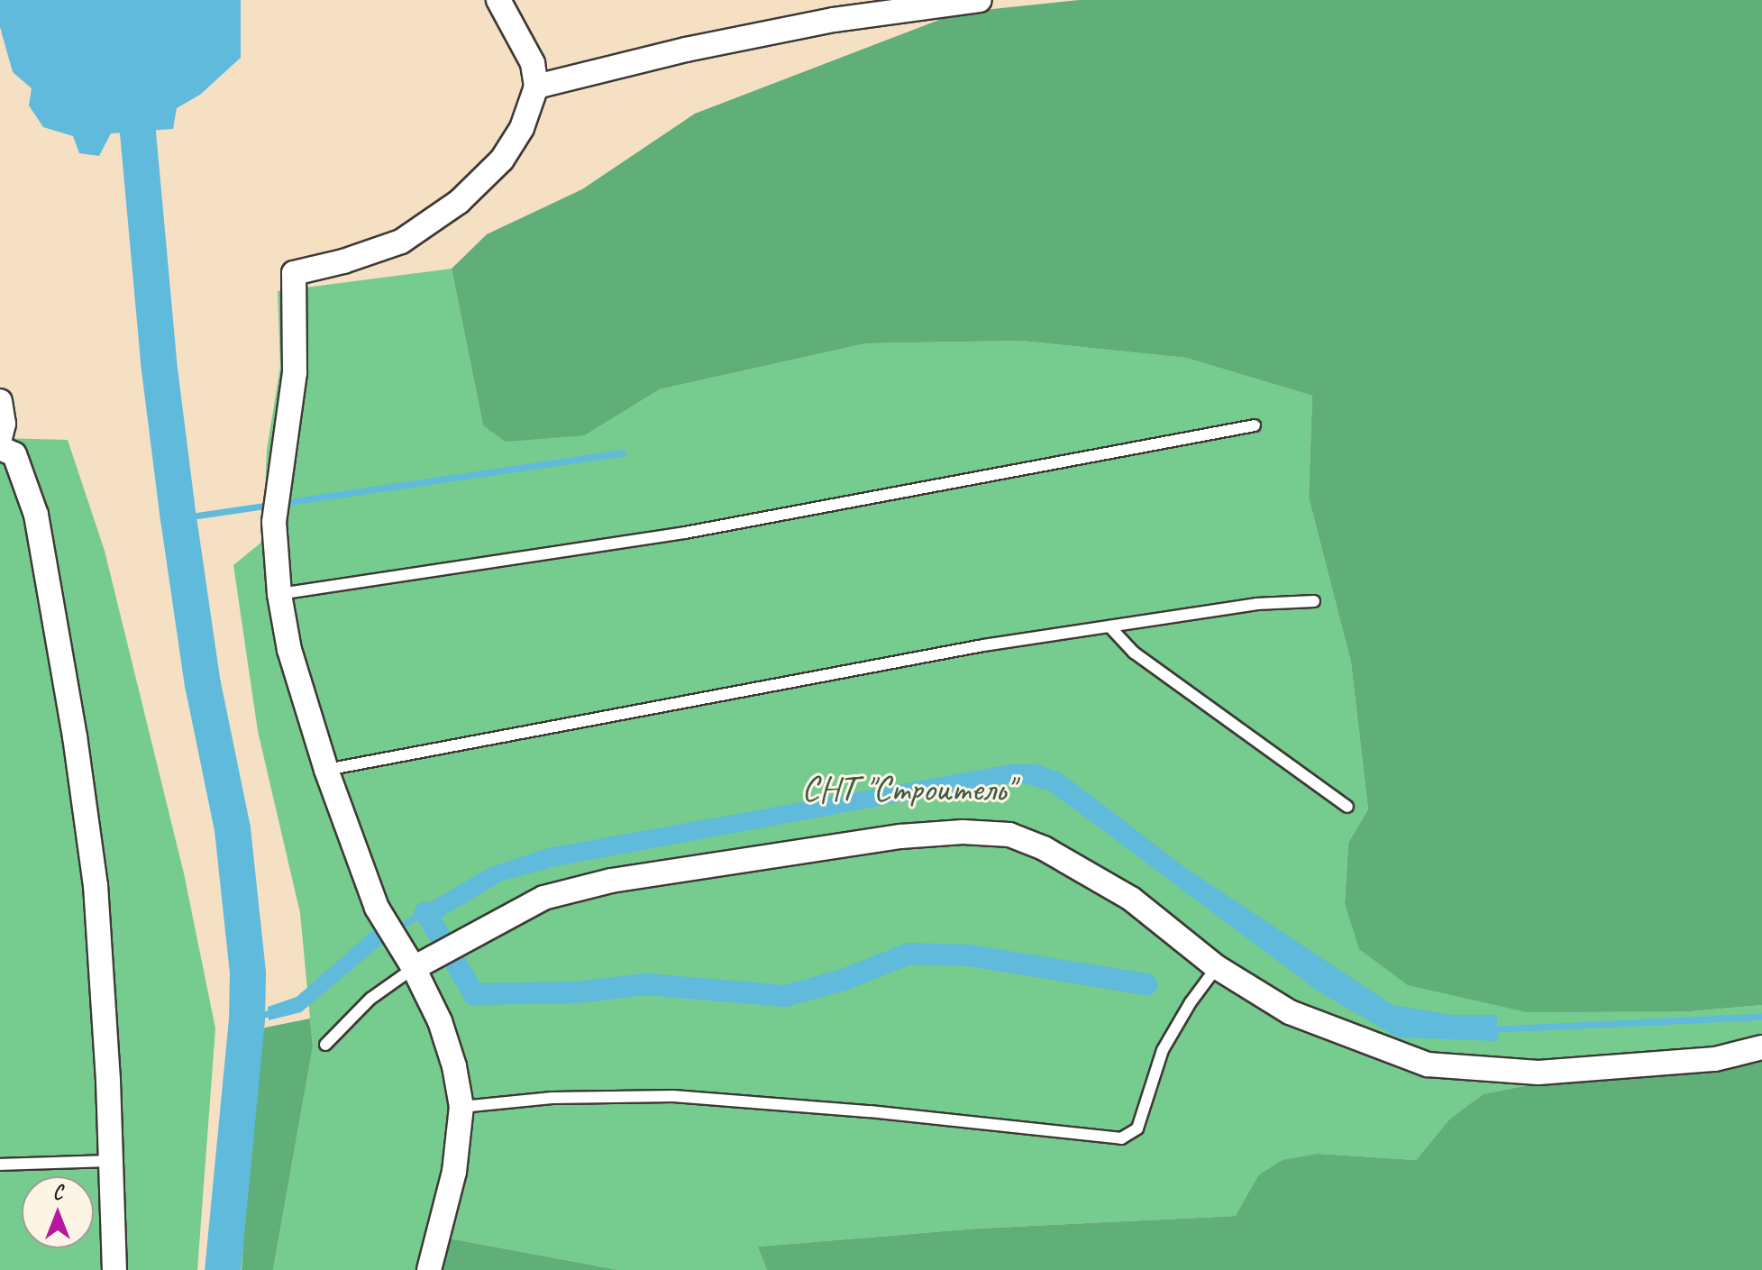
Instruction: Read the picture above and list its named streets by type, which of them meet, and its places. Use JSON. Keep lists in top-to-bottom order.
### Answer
{
  "parks": ["СНТ \"Строитель\""],
  "north": "top"
}
